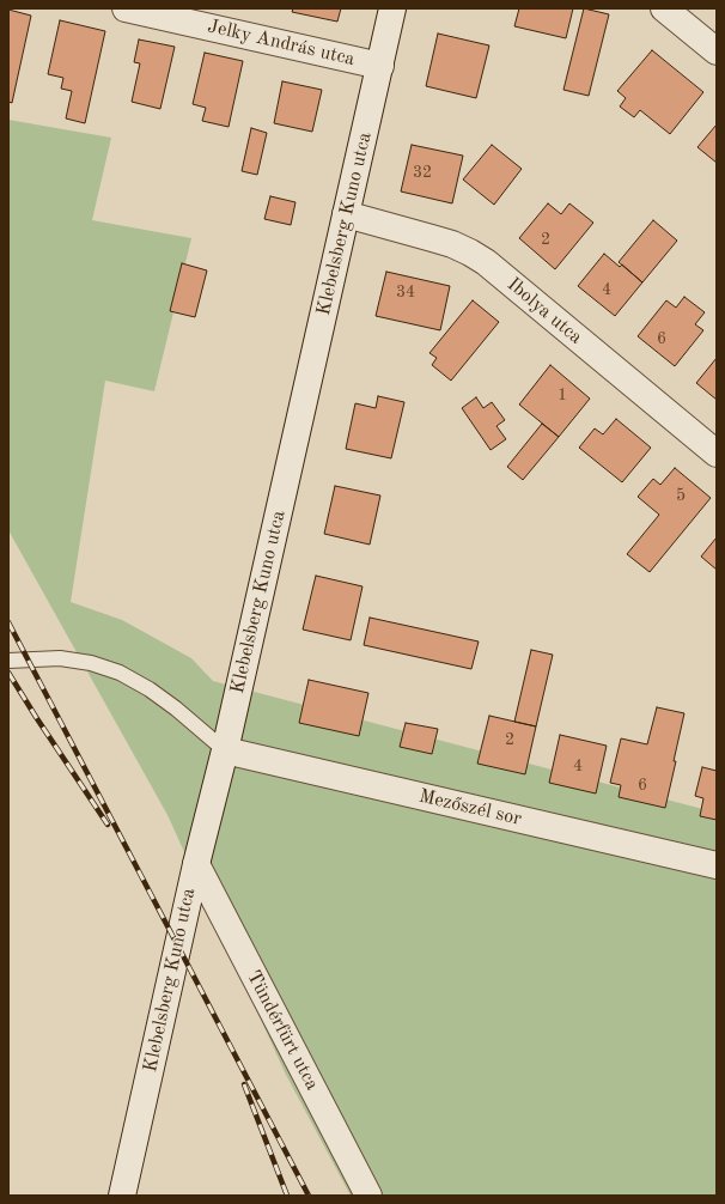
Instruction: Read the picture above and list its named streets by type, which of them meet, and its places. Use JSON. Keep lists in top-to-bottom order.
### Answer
{
  "streets": {
    "street": [
      "Jelky András utca",
      "Klebelsberg Kuno utca",
      "Ibolya utca",
      "Mezőszél sor",
      "Tündérfürt utca"
    ]
  },
  "crossings": [
    ["Jelky András utca", "Klebelsberg Kuno utca"],
    ["Klebelsberg Kuno utca", "Ibolya utca"],
    ["Klebelsberg Kuno utca", "Mezőszél sor"],
    ["Klebelsberg Kuno utca", "Tündérfürt utca"]
  ],
  "house_numbers": [
    "32",
    "2",
    "4",
    "34",
    "6",
    "1",
    "5",
    "2",
    "4",
    "6"
  ]
}
